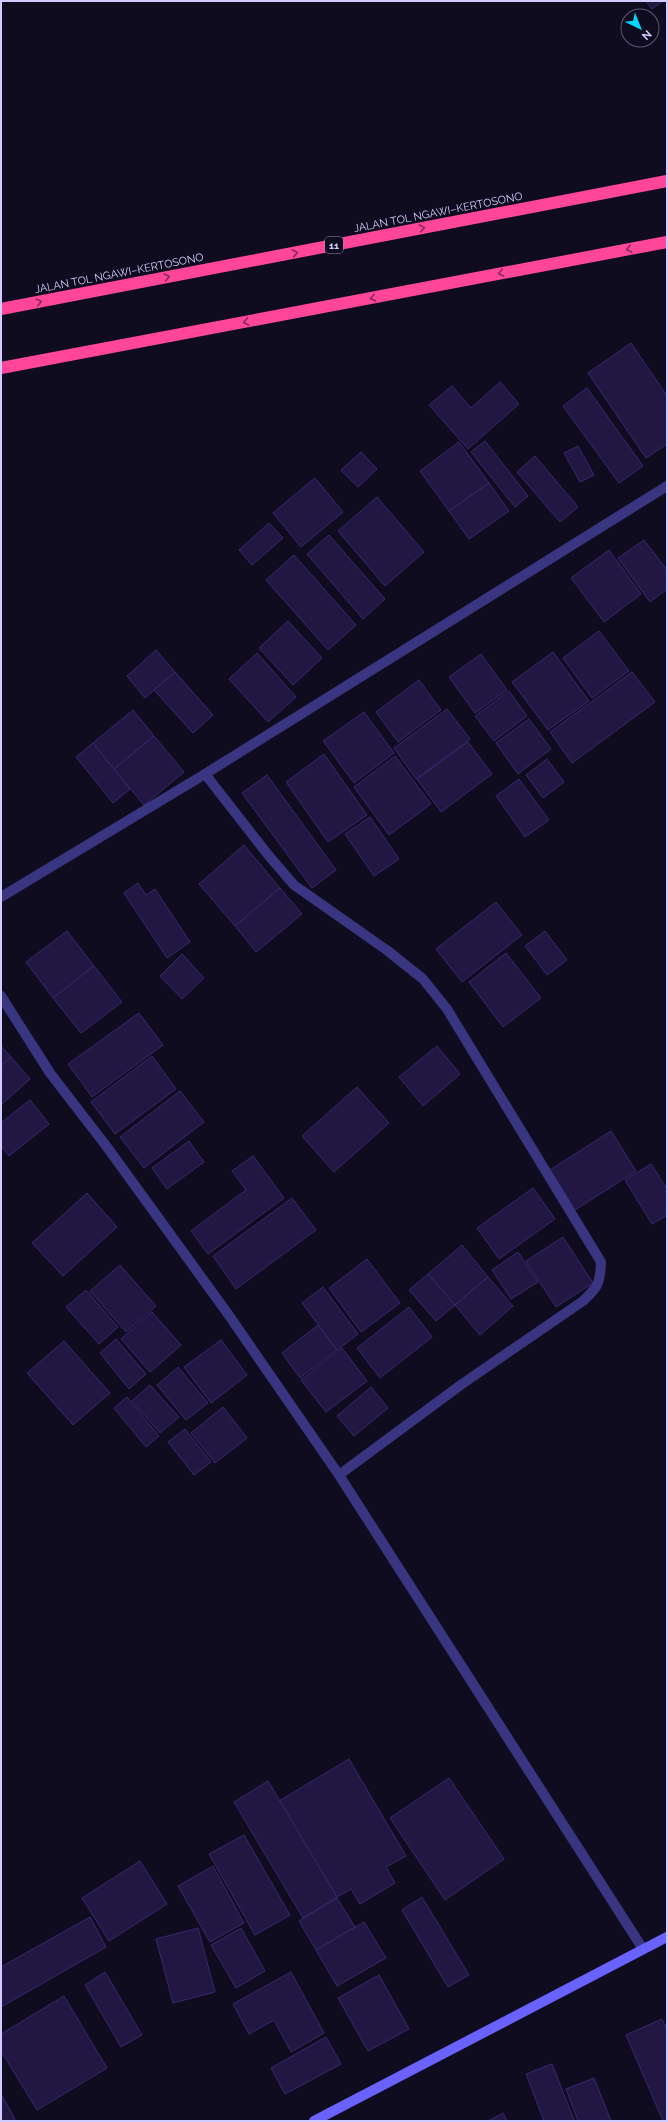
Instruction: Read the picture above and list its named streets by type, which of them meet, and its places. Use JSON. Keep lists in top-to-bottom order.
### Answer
{
  "streets": {
    "highway": ["JALAN TOL NGAWI–KERTOSONO", "11"]
  },
  "north": "bottom right"
}
